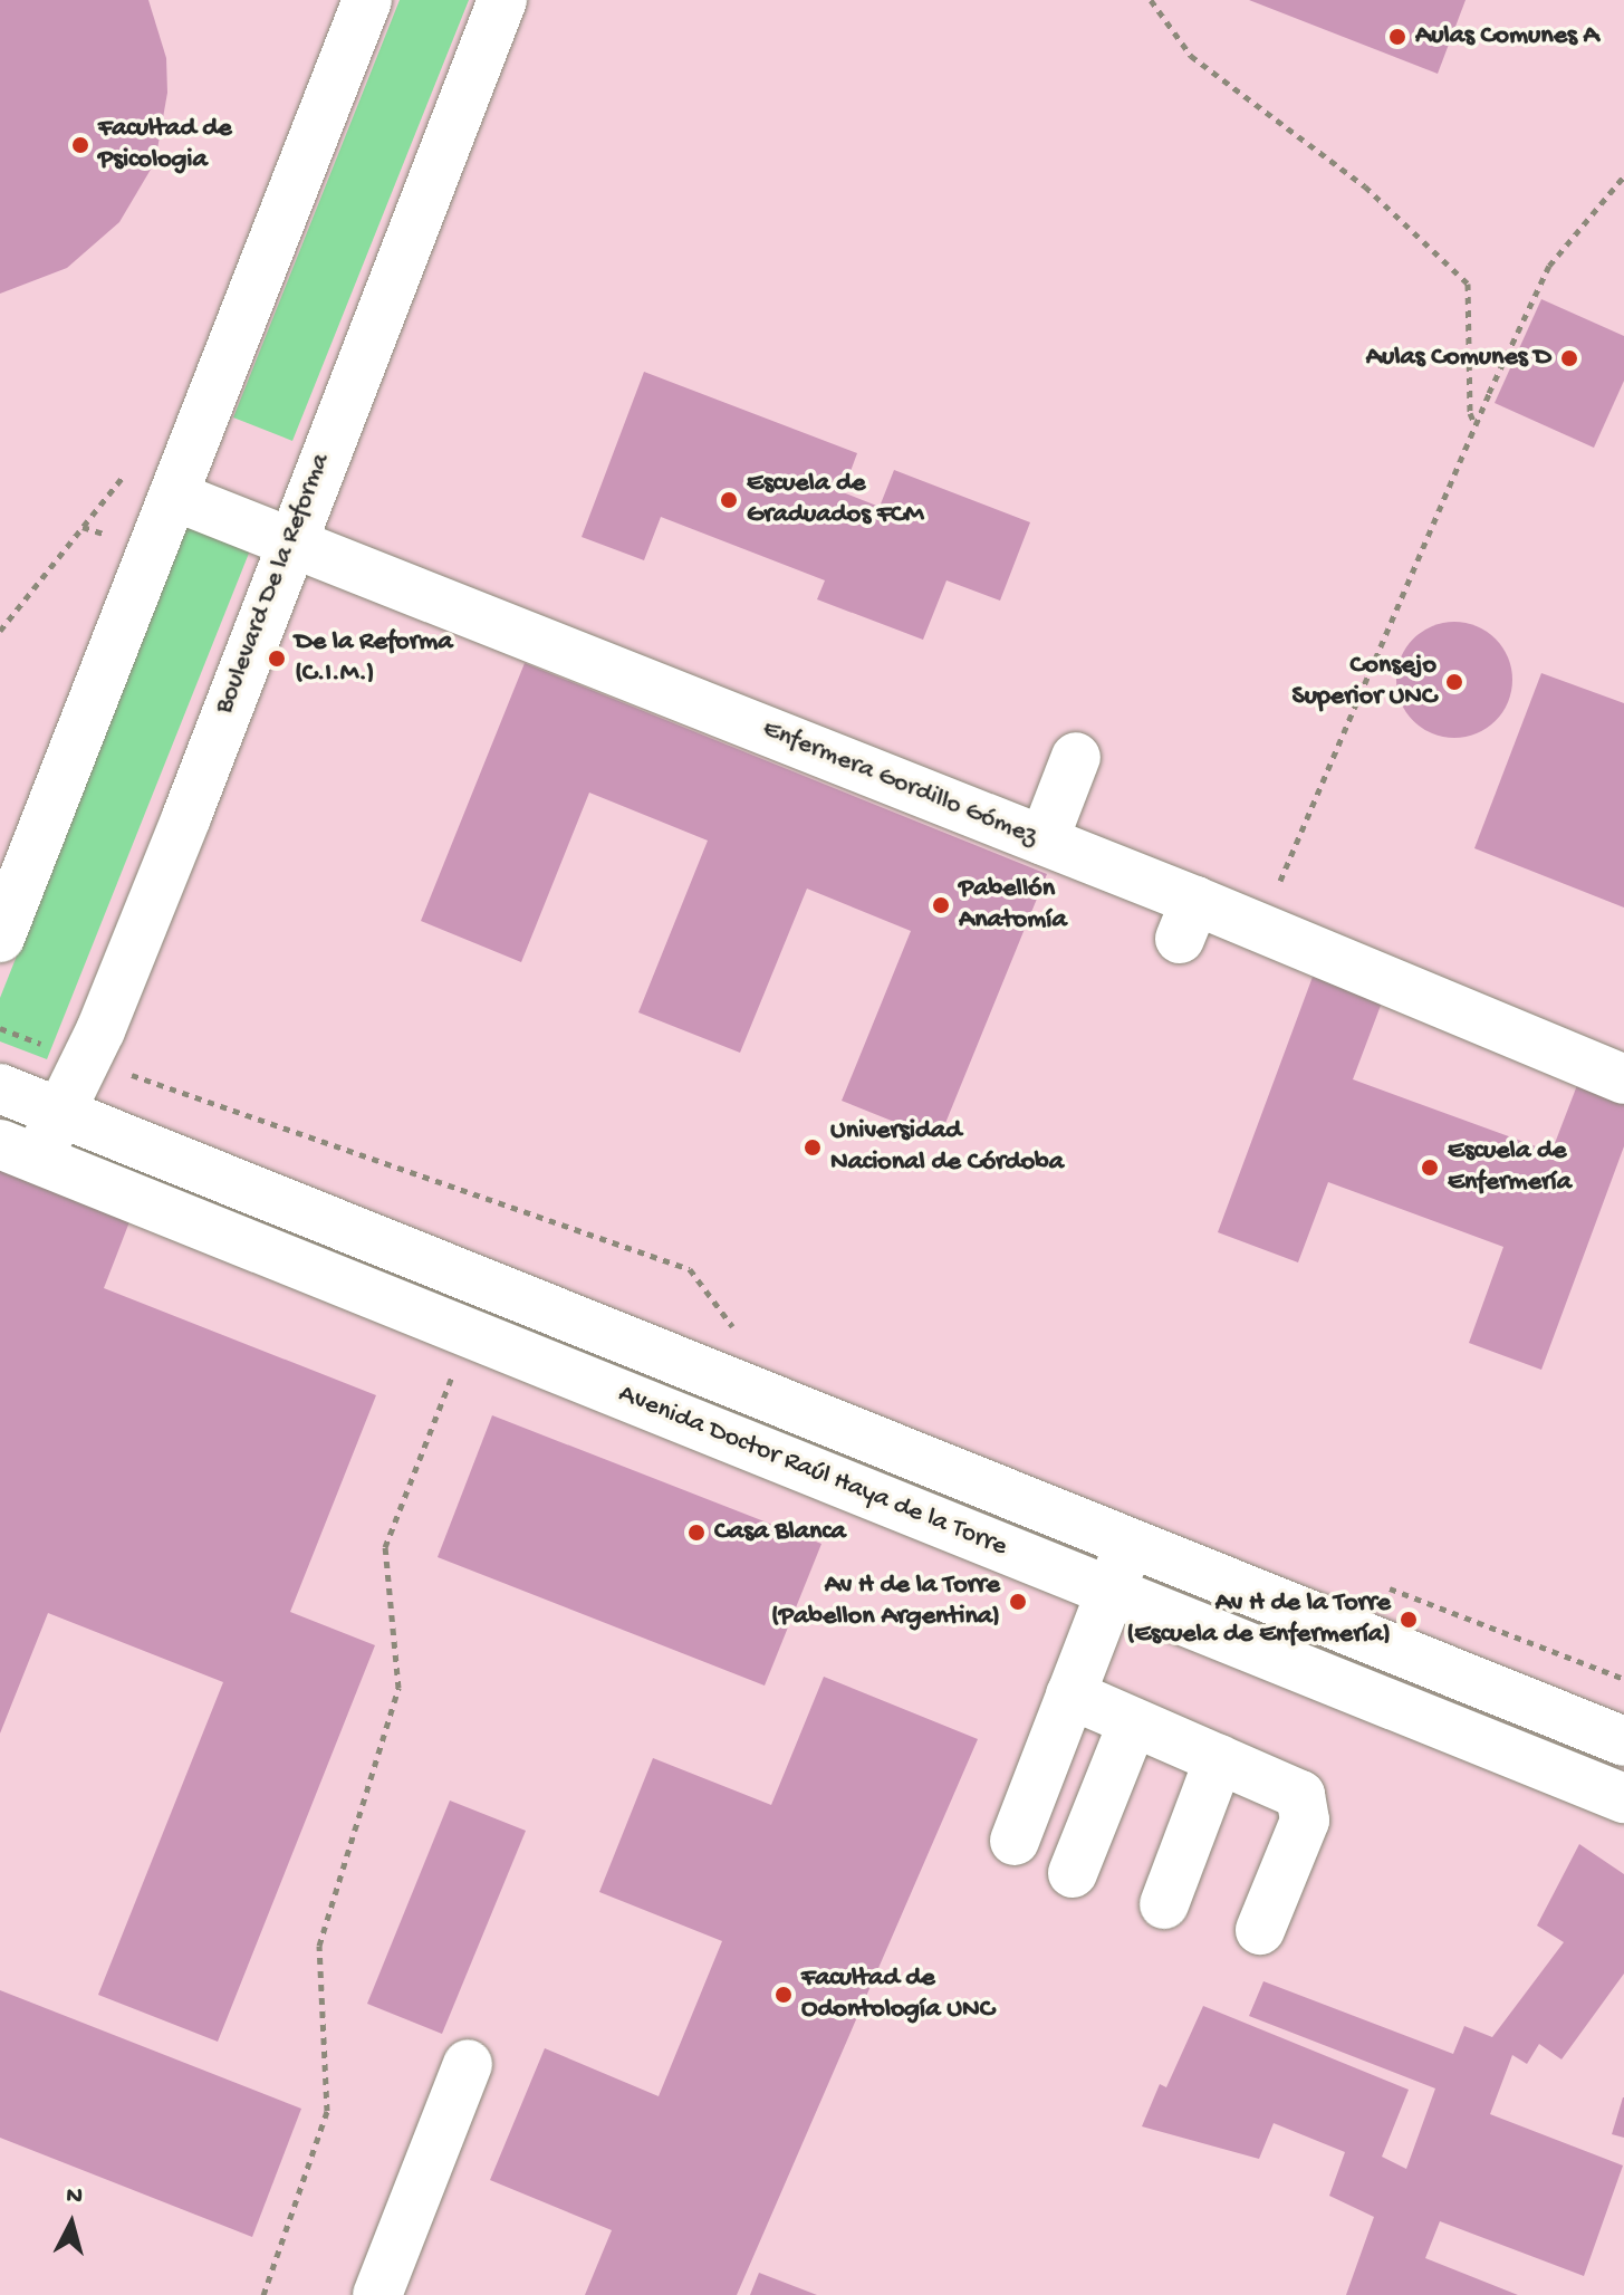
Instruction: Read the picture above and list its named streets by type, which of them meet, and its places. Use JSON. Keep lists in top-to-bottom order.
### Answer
{
  "streets": {
    "street": ["Boulevard De la Reforma", "Enfermera Gordillo Gómez", "Avenida Doctor Raúl Haya de la Torre"]
  },
  "crossings": [
    ["Boulevard De la Reforma", "Enfermera Gordillo Gómez"],
    ["Boulevard De la Reforma", "Avenida Doctor Raúl Haya de la Torre"]
  ],
  "places": [
    "Aulas Comunes A",
    "Facultad de Psicologia",
    "Aulas Comunes D",
    "Escuela de Graduados FCM",
    "De la Reforma (C.I.M.)",
    "Consejo Superior UNC",
    "Pabellón Anatomía",
    "Universidad Nacional de Córdoba",
    "Escuela de Enfermería",
    "Casa Blanca",
    "Av H de la Torre (Pabellon Argentina)",
    "Av H de la Torre (Escuela de Enfermería)",
    "Facultad de Odontología UNC"
  ],
  "north": "top"
}
